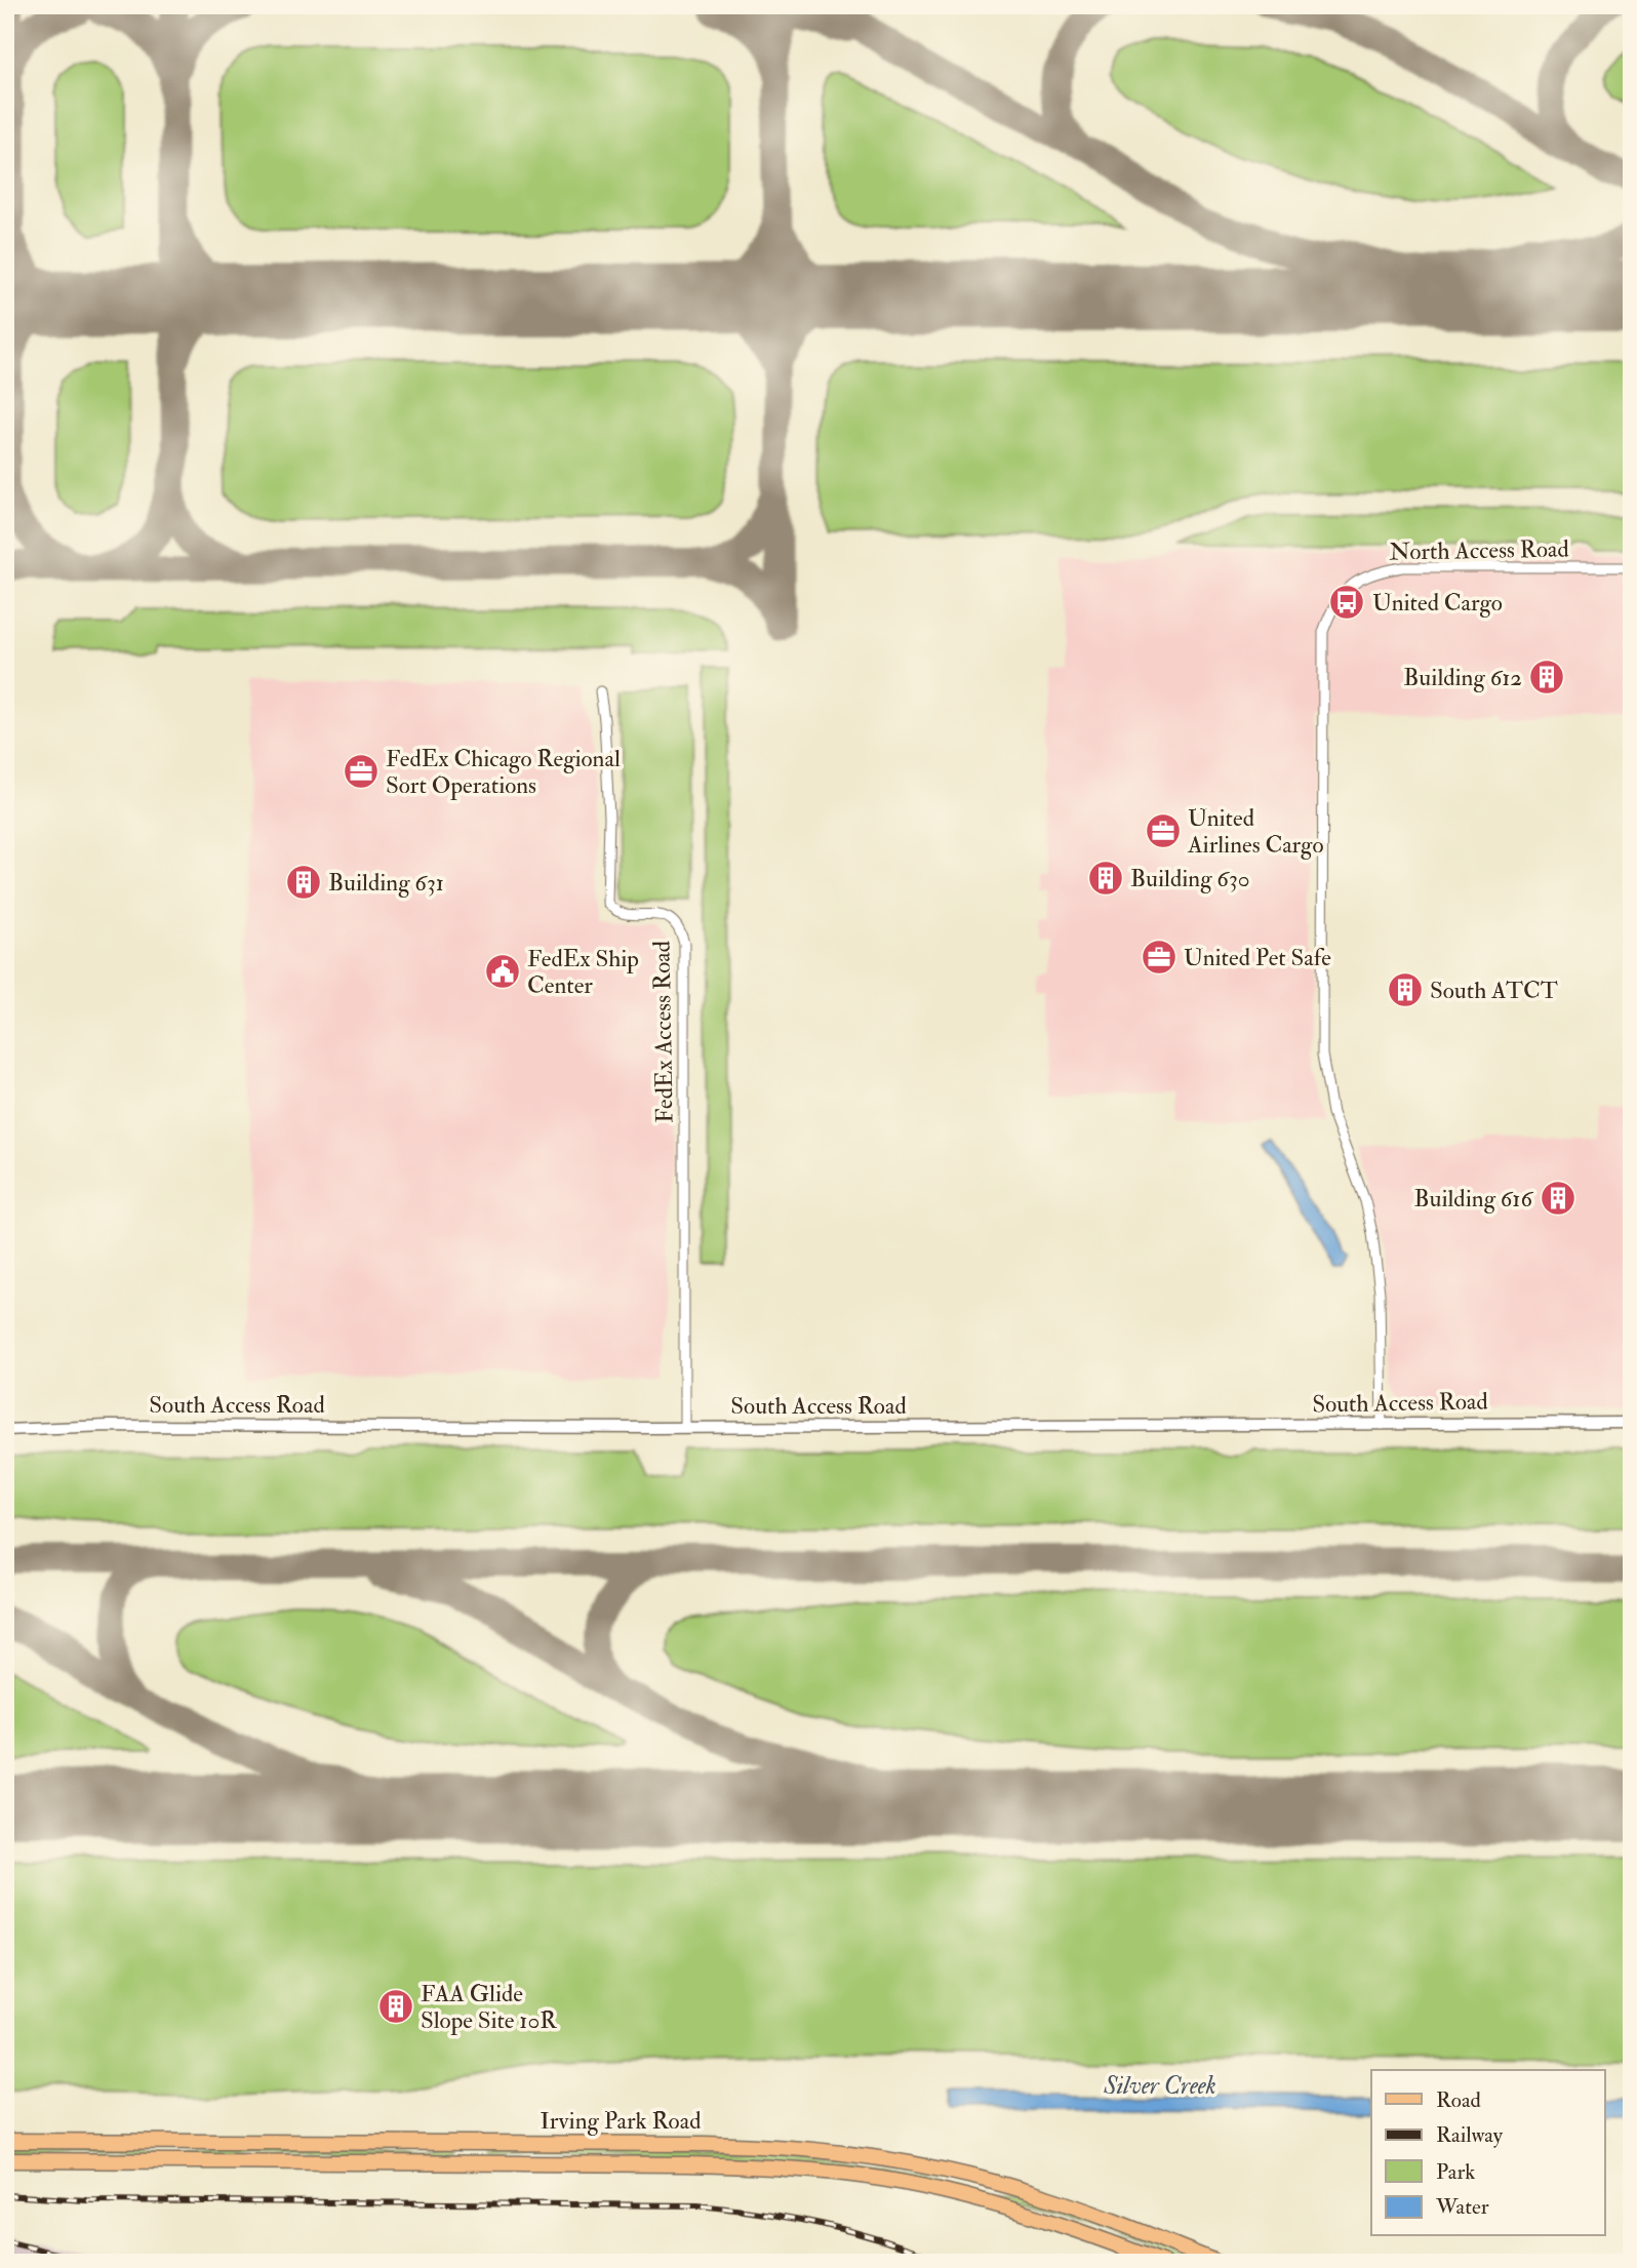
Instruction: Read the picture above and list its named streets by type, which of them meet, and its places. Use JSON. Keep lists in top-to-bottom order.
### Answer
{
  "streets": {
    "main road": ["Irving Park Road"],
    "street": ["North Access Road", "FedEx Access Road", "South Access Road"]
  },
  "crossings": [
    ["North Access Road", "South Access Road"],
    ["FedEx Access Road", "South Access Road"]
  ],
  "water": ["Silver Creek"],
  "places": {
    "bus stop": ["United Cargo"],
    "building": [
      "Building 612",
      "Building 630",
      "Building 631",
      "South ATCT",
      "Building 616",
      "FAA Glide Slope Site 10R"
    ],
    "office": ["FedEx Chicago Regional Sort Operations", "United Airlines Cargo", "United Pet Safe"],
    "public building": ["FedEx Ship Center"]
  },
  "legend": [
    "Road",
    "Railway",
    "Park",
    "Water"
  ]
}
